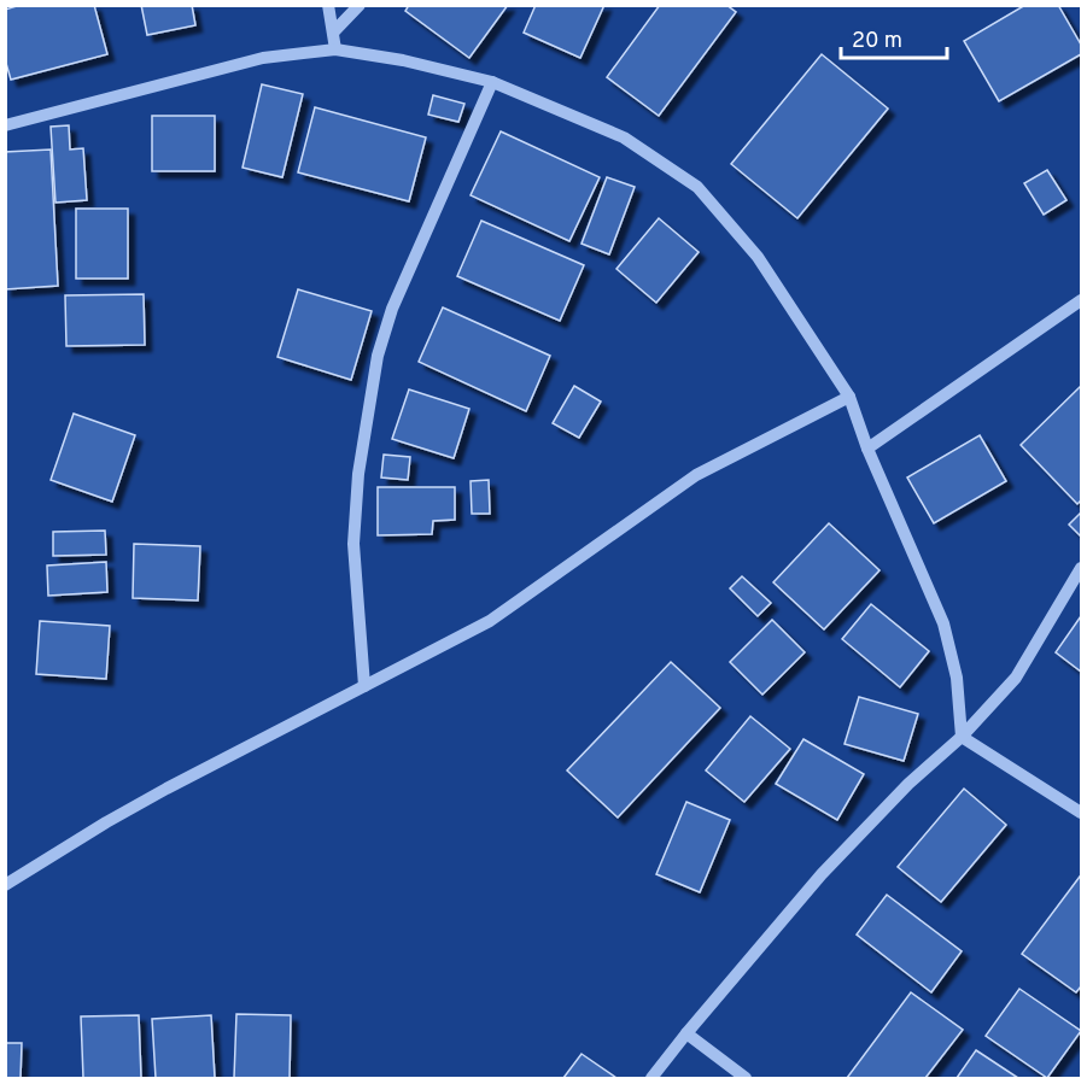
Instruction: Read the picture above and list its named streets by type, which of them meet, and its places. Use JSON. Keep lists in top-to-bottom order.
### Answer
{
  "scale_bar": "20 m"
}
